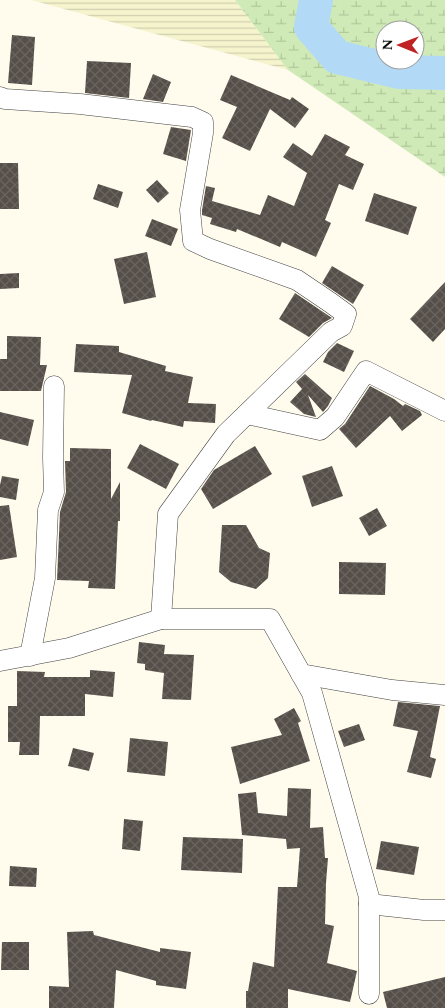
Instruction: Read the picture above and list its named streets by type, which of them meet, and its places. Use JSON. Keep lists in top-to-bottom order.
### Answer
{
  "north": "left"
}
